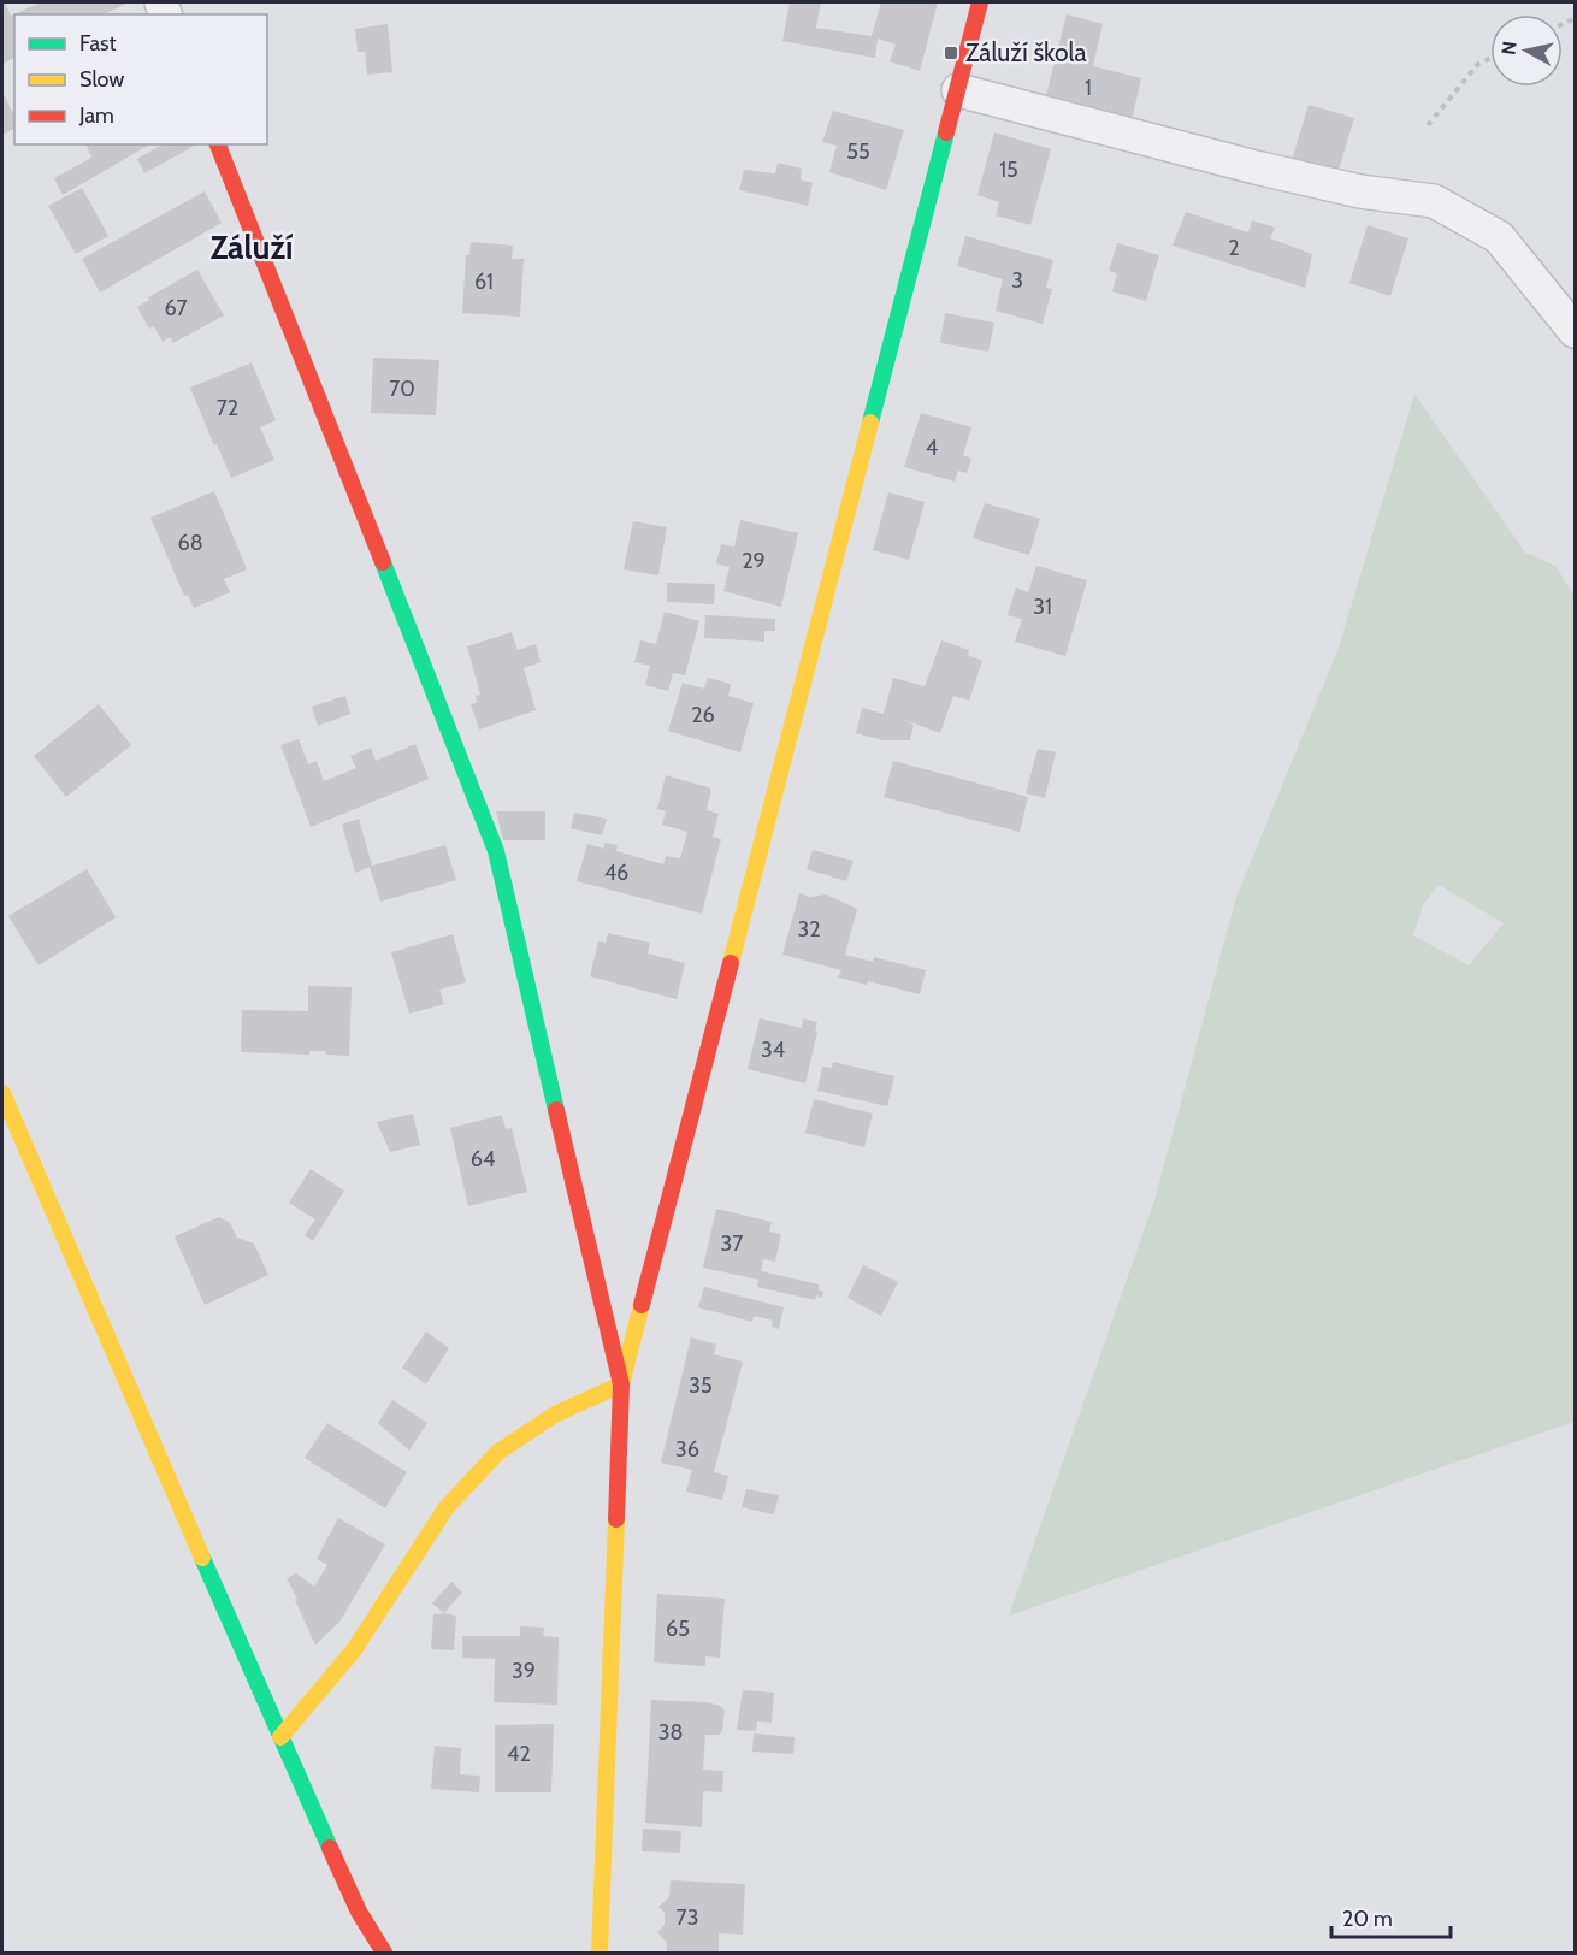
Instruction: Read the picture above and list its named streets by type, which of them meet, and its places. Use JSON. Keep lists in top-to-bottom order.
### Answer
{
  "districts": ["Záluží"],
  "places": {
    "transit": ["Záluží škola"]
  },
  "house_numbers": [
    "1",
    "55",
    "15",
    "2",
    "3",
    "61",
    "67",
    "70",
    "72",
    "4",
    "68",
    "29",
    "31",
    "26",
    "46",
    "32",
    "34",
    "64",
    "37",
    "35",
    "36",
    "65",
    "39",
    "38",
    "42",
    "73"
  ],
  "legend": ["Fast", "Slow", "Jam"],
  "scale_bar": "20 m",
  "north": "left"
}
